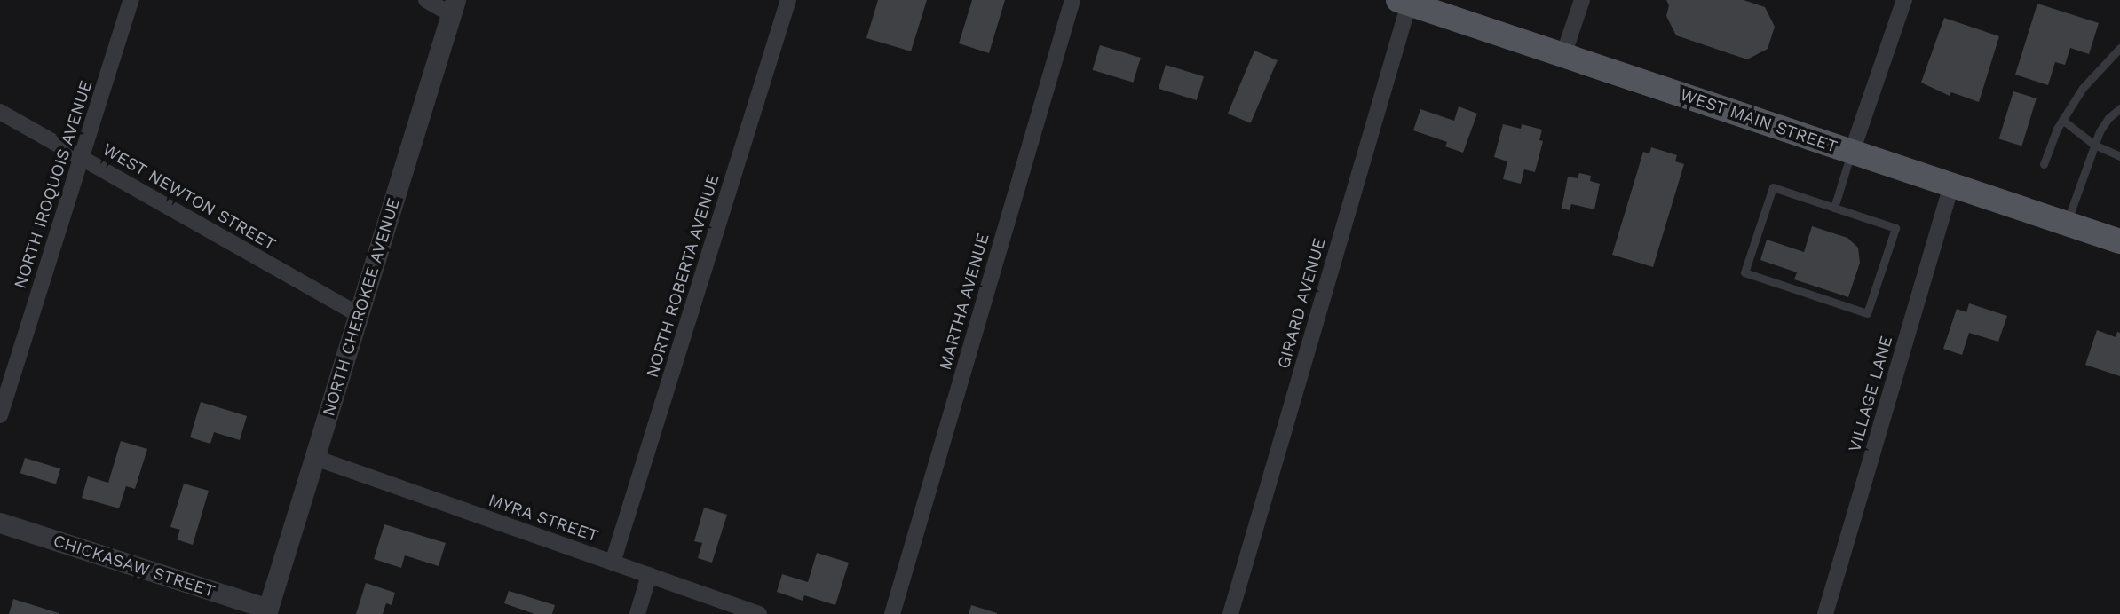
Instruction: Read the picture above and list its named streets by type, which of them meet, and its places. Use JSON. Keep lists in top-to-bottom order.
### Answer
{
  "streets": {
    "main road": ["WEST MAIN STREET"],
    "street": [
      "NORTH IROQUOIS AVENUE",
      "WEST NEWTON STREET",
      "NORTH ROBERTA AVENUE",
      "MARTHA AVENUE",
      "GIRARD AVENUE",
      "NORTH CHEROKEE AVENUE",
      "VILLAGE LANE",
      "MYRA STREET",
      "CHICKASAW STREET"
    ]
  },
  "crossings": [
    ["WEST MAIN STREET", "GIRARD AVENUE"],
    ["WEST MAIN STREET", "VILLAGE LANE"],
    ["NORTH IROQUOIS AVENUE", "WEST NEWTON STREET"],
    ["WEST NEWTON STREET", "NORTH CHEROKEE AVENUE"],
    ["NORTH ROBERTA AVENUE", "MYRA STREET"],
    ["NORTH CHEROKEE AVENUE", "MYRA STREET"],
    ["NORTH CHEROKEE AVENUE", "CHICKASAW STREET"]
  ]
}
